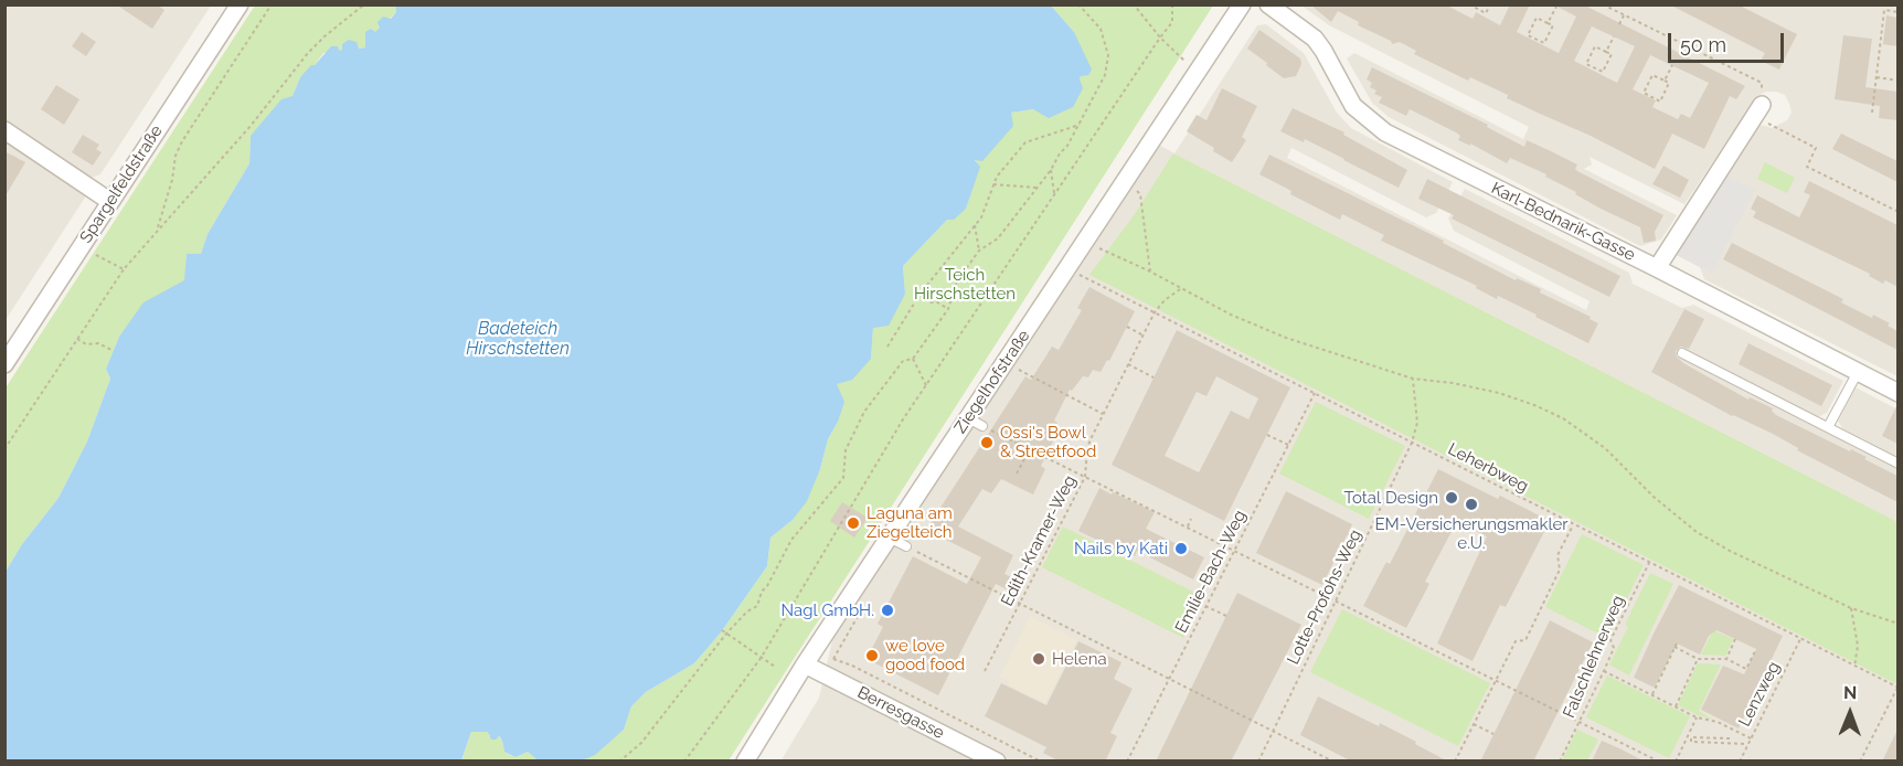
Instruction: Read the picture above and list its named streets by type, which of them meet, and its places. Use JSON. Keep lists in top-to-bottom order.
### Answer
{
  "streets": {
    "street": [
      "Spargelfeldstraße",
      "Karl-Bednarik-Gasse",
      "Ziegelhofstraße",
      "Berresgasse"
    ],
    "path": [
      "Leherbweg",
      "Edith-Kramer-Weg",
      "Emilie-Bach-Weg",
      "Lotte-Profohs-Weg",
      "Falschlehnerweg",
      "Lenzweg"
    ]
  },
  "crossings": [
    ["Ziegelhofstraße", "Leherbweg"],
    ["Ziegelhofstraße", "Berresgasse"],
    ["Leherbweg", "Edith-Kramer-Weg"],
    ["Leherbweg", "Emilie-Bach-Weg"],
    ["Leherbweg", "Lotte-Profohs-Weg"],
    ["Leherbweg", "Falschlehnerweg"],
    ["Leherbweg", "Lenzweg"]
  ],
  "water": ["Badeteich Hirschstetten"],
  "parks": ["Teich Hirschstetten"],
  "places": [
    "Ossi's Bowl & Streetfood",
    "Total Design",
    "EM-Versicherungsmakler e.U.",
    "Laguna am Ziegelteich",
    "Nails by Kati",
    "Nagl GmbH.",
    "we love good food",
    "Helena"
  ],
  "scale_bar": "50 m",
  "north": "top"
}
